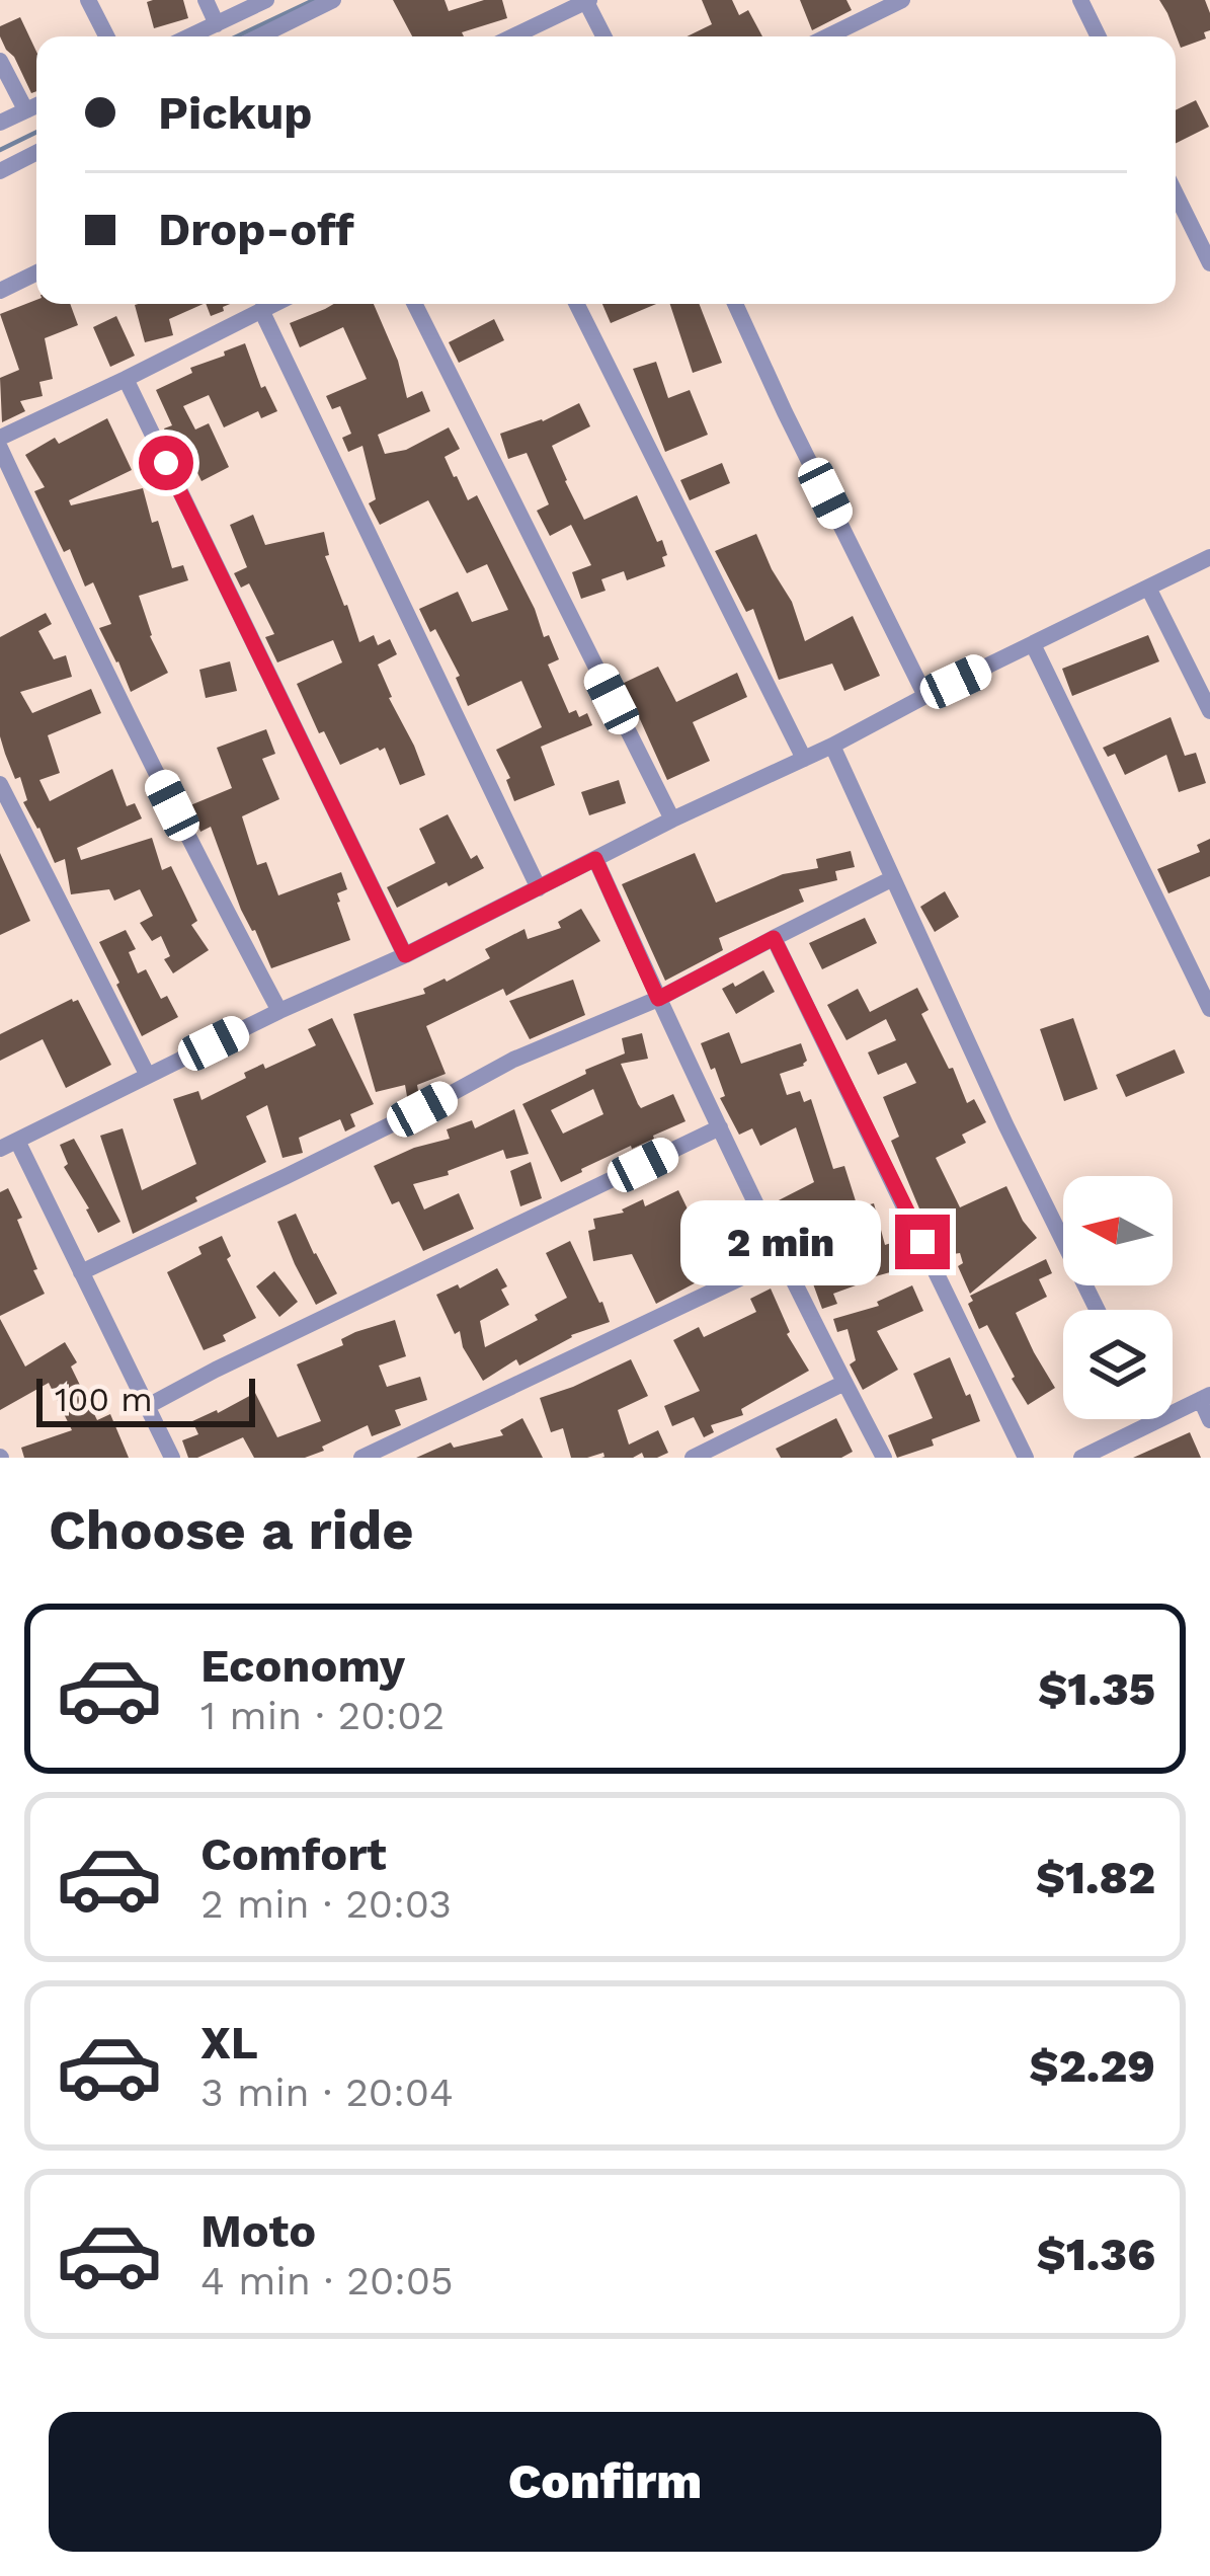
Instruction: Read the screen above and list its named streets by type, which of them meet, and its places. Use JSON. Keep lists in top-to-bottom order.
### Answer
{
  "scale_bar": "100 m",
  "north": "left",
  "page": {
    "banner": ["Pickup", "Drop-off"],
    "bubble": "2 min",
    "scale": "100 m",
    "heading": "Choose a ride",
    "list": [
      {
        "name": "Economy",
        "note": "1 min · 20:02",
        "value": "$1.35"
      },
      {
        "name": "Comfort",
        "note": "2 min · 20:03",
        "value": "$1.82"
      },
      {
        "name": "XL",
        "note": "3 min · 20:04",
        "value": "$2.29"
      },
      {
        "name": "Moto",
        "note": "4 min · 20:05",
        "value": "$1.36"
      }
    ],
    "buttons": "Confirm"
  }
}
